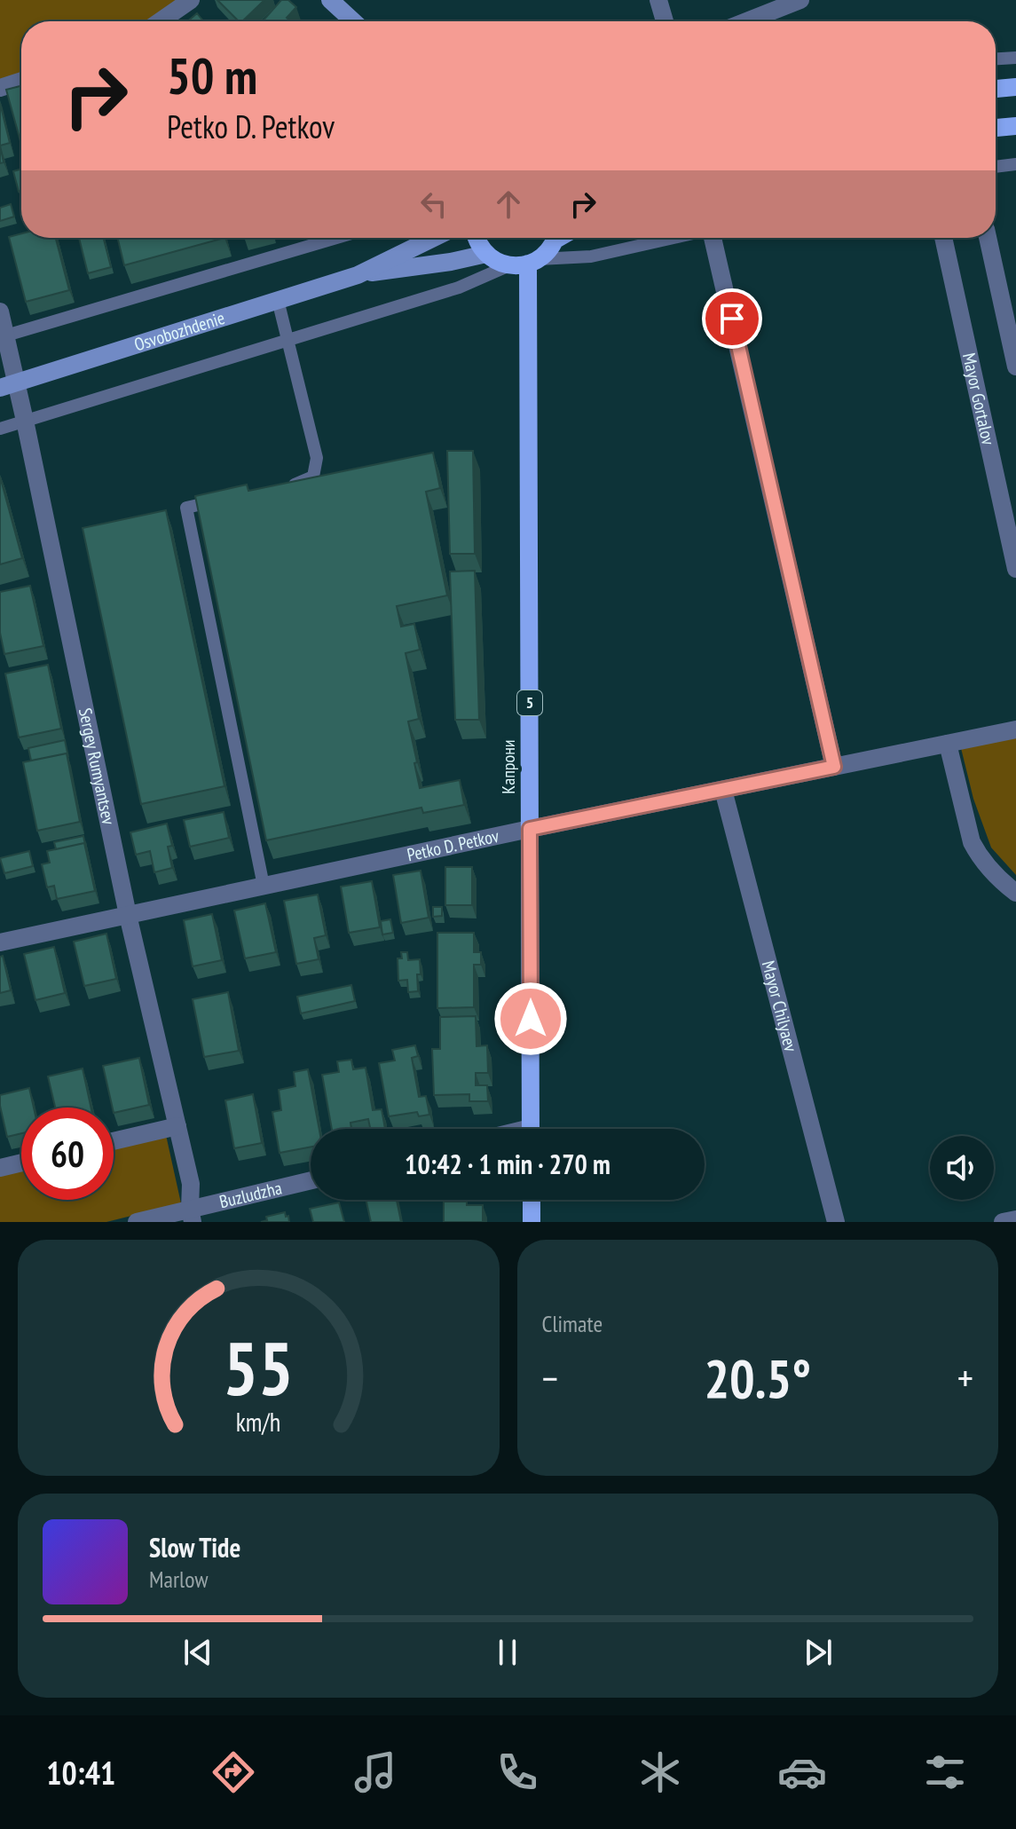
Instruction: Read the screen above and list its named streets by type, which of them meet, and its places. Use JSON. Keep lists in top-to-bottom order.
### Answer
{
  "streets": {
    "main road": ["Osvobozhdenie", "5", "Капрони"],
    "street": [
      "Mayor Gortalov",
      "Sergey Rumyantsev",
      "Petko D. Petkov",
      "Mayor Chilyaev",
      "Buzludzha"
    ]
  },
  "crossings": [
    ["Osvobozhdenie", "Sergey Rumyantsev"],
    ["Sergey Rumyantsev", "Petko D. Petkov"],
    ["Sergey Rumyantsev", "Buzludzha"],
    ["Капрони", "Petko D. Petkov"],
    ["Petko D. Petkov", "Mayor Chilyaev"]
  ],
  "page": {
    "turn": ["50 m", "Petko D. Petkov"],
    "limit": "60",
    "trip": "10:42 · 1 min · 270 m",
    "tile": "Climate",
    "heat": ["−", "20.5°", "+"],
    "song": ["Slow Tide", "Marlow"],
    "tabs": "10:41",
    "gauge": ["55", "km/h"]
  }
}
